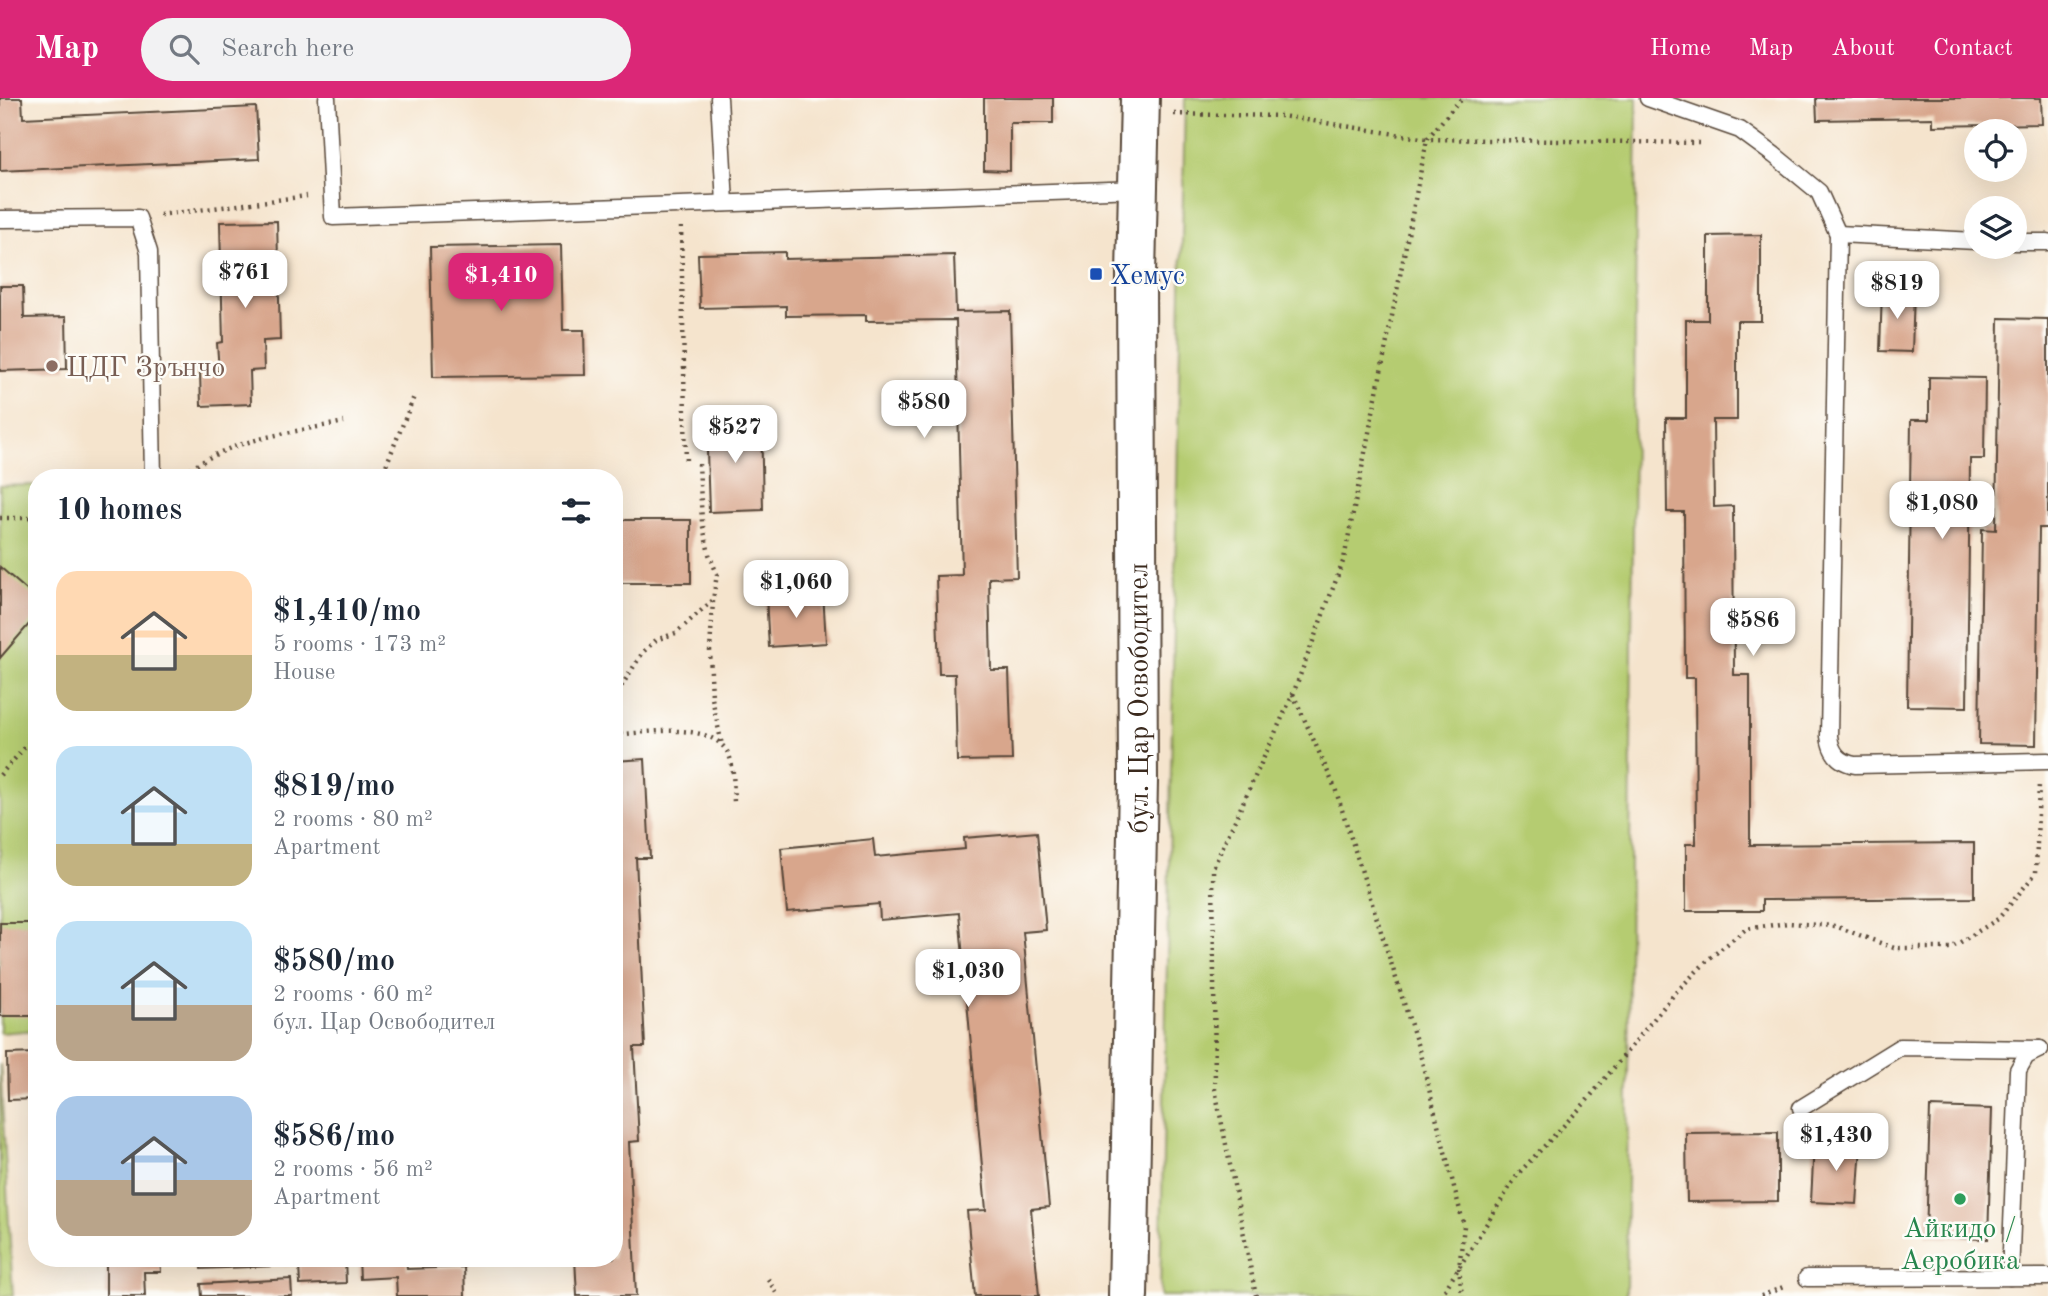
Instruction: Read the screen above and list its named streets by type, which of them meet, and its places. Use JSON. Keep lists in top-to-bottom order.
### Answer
{
  "streets": {
    "main road": ["бул. Цар Освободител"]
  },
  "places": {
    "transit": ["Хемус"],
    "other": ["ЦДГ Зрънчо", "Айкидо / Аеробика"]
  },
  "page": {
    "header": "Map",
    "search": "Search here",
    "nav": [
      "Home",
      "Map",
      "About",
      "Contact"
    ],
    "price": [
      "$761",
      "$1,410",
      "$819",
      "$580",
      "$527",
      "$1,080",
      "$1,060",
      "$586",
      "$1,030",
      "$1,430"
    ],
    "heading": "10 homes",
    "list": [
      {
        "name": "$1,410/mo",
        "note": "5 rooms · 173 m² · House"
      },
      {
        "name": "$819/mo",
        "note": "2 rooms · 80 m² · Apartment"
      },
      {
        "name": "$580/mo",
        "note": "2 rooms · 60 m² · бул. Цар Освободител"
      },
      {
        "name": "$586/mo",
        "note": "2 rooms · 56 m² · Apartment"
      }
    ]
  }
}
